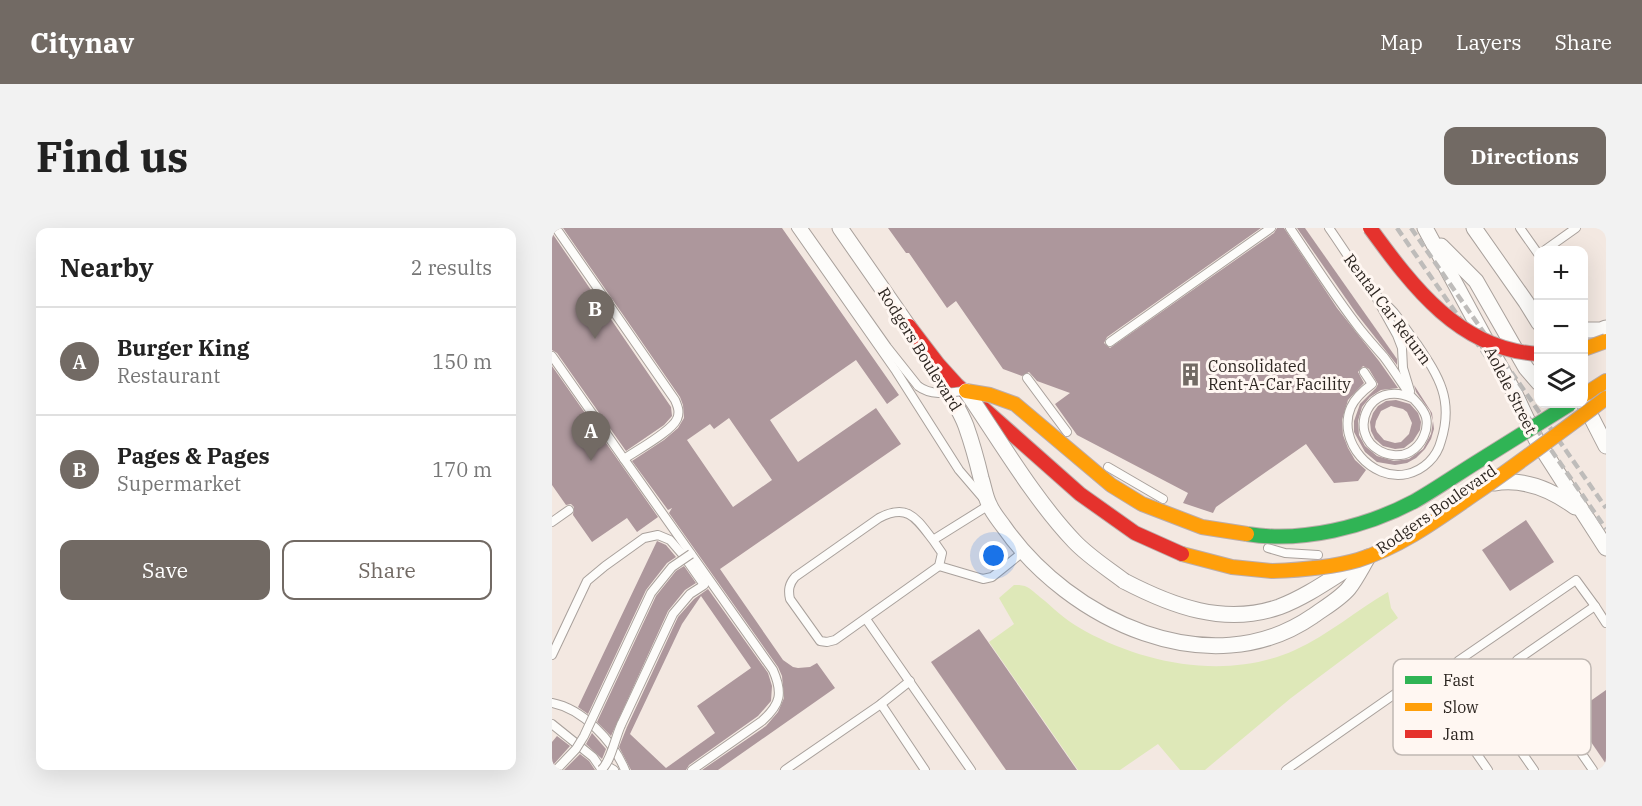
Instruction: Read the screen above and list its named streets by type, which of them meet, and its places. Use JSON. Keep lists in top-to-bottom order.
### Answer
{
  "streets": {
    "street": ["Rodgers Boulevard", "Aolele Street"],
    "lane": ["Rental Car Return"]
  },
  "crossings": [
    ["Rodgers Boulevard", "Aolele Street"]
  ],
  "places": {
    "building": ["Consolidated Rent-A-Car Facility"]
  },
  "legend": ["Fast", "Slow", "Jam"],
  "page": {
    "header": "Citynav",
    "nav": ["Map", "Layers", "Share"],
    "buttons": [
      "Directions",
      ["Save", "Share"]
    ],
    "title": "Find us",
    "heading": ["Nearby", "2 results"],
    "map_buttons": ["+", "−"],
    "pins": ["B", "A"],
    "list": [
      {
        "mark": "A",
        "name": "Burger King",
        "note": "Restaurant",
        "value": "150 m"
      },
      {
        "mark": "B",
        "name": "Pages & Pages",
        "note": "Supermarket",
        "value": "170 m"
      }
    ]
  }
}
